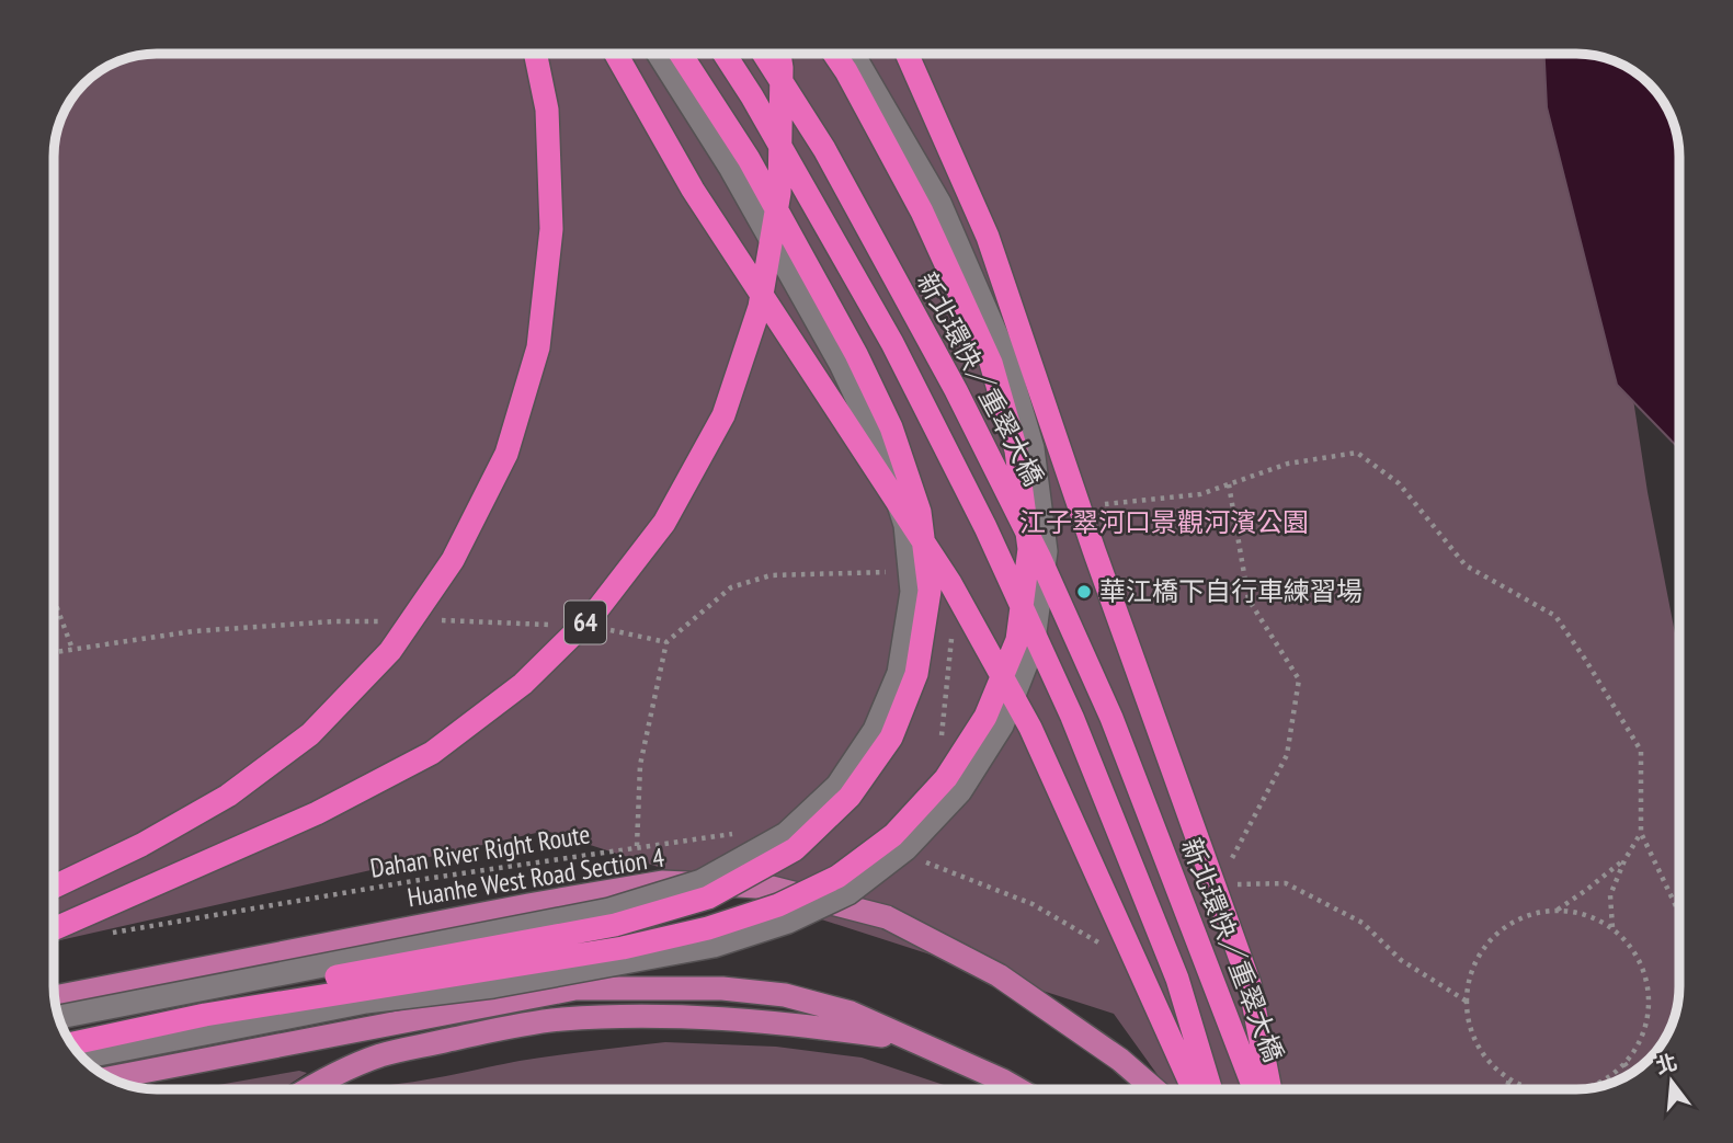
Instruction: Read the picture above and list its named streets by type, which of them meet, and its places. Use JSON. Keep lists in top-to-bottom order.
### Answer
{
  "streets": {
    "highway": ["新北環快／重翠大橋", "64"],
    "main road": ["Huanhe West Road Section 4"],
    "path": ["Dahan River Right Route"]
  },
  "parks": ["江子翠河口景觀河濱公園"],
  "places": ["華江橋下自行車練習場"],
  "north": "top"
}
